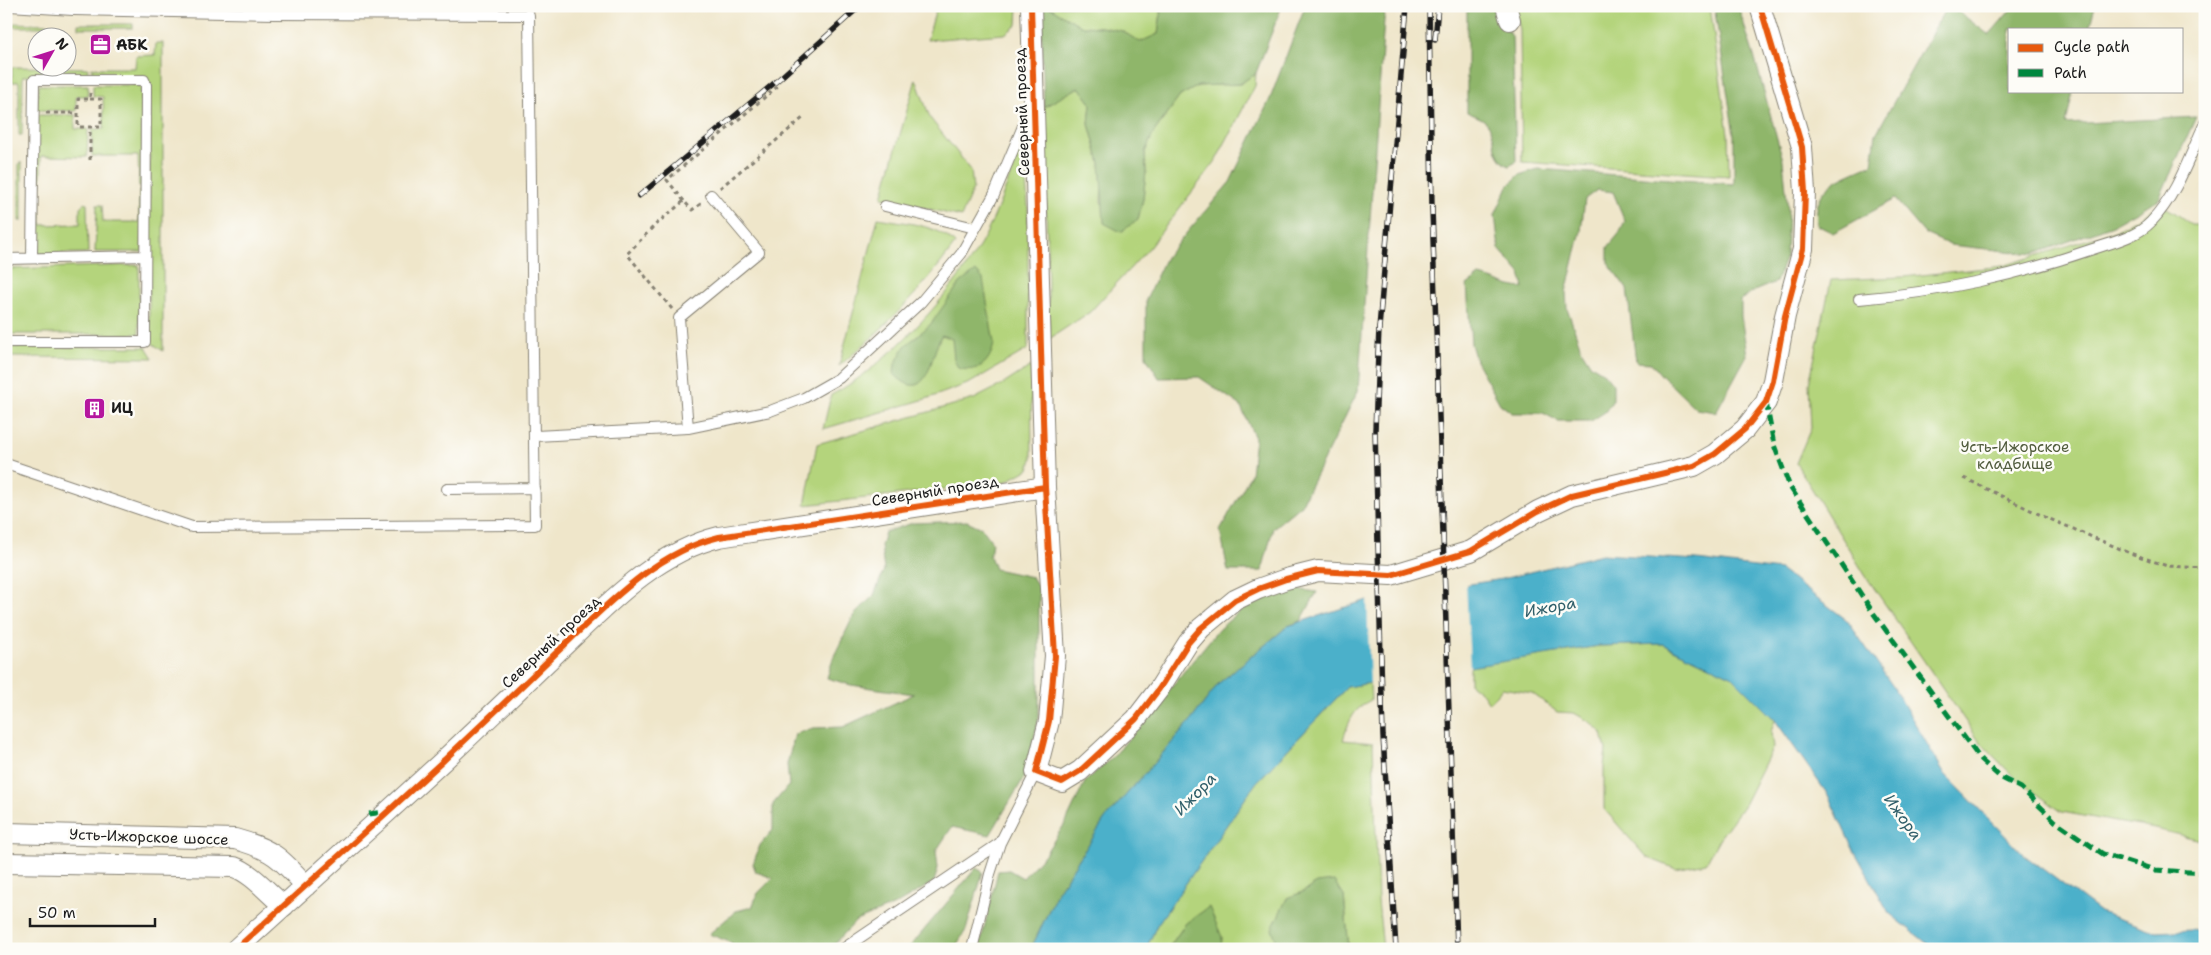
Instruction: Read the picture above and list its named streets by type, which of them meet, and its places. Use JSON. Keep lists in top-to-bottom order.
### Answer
{
  "streets": {
    "street": ["Северный проезд", "Усть-Ижорское шоссе"]
  },
  "crossings": [
    ["Северный проезд", "Усть-Ижорское шоссе"]
  ],
  "water": ["Ижора"],
  "parks": ["Усть-Ижорское кладбище"],
  "places": {
    "office": ["АБК"],
    "building": ["ИЦ"]
  },
  "legend": ["Cycle path", "Path"],
  "scale_bar": "50 m",
  "north": "top right"
}
